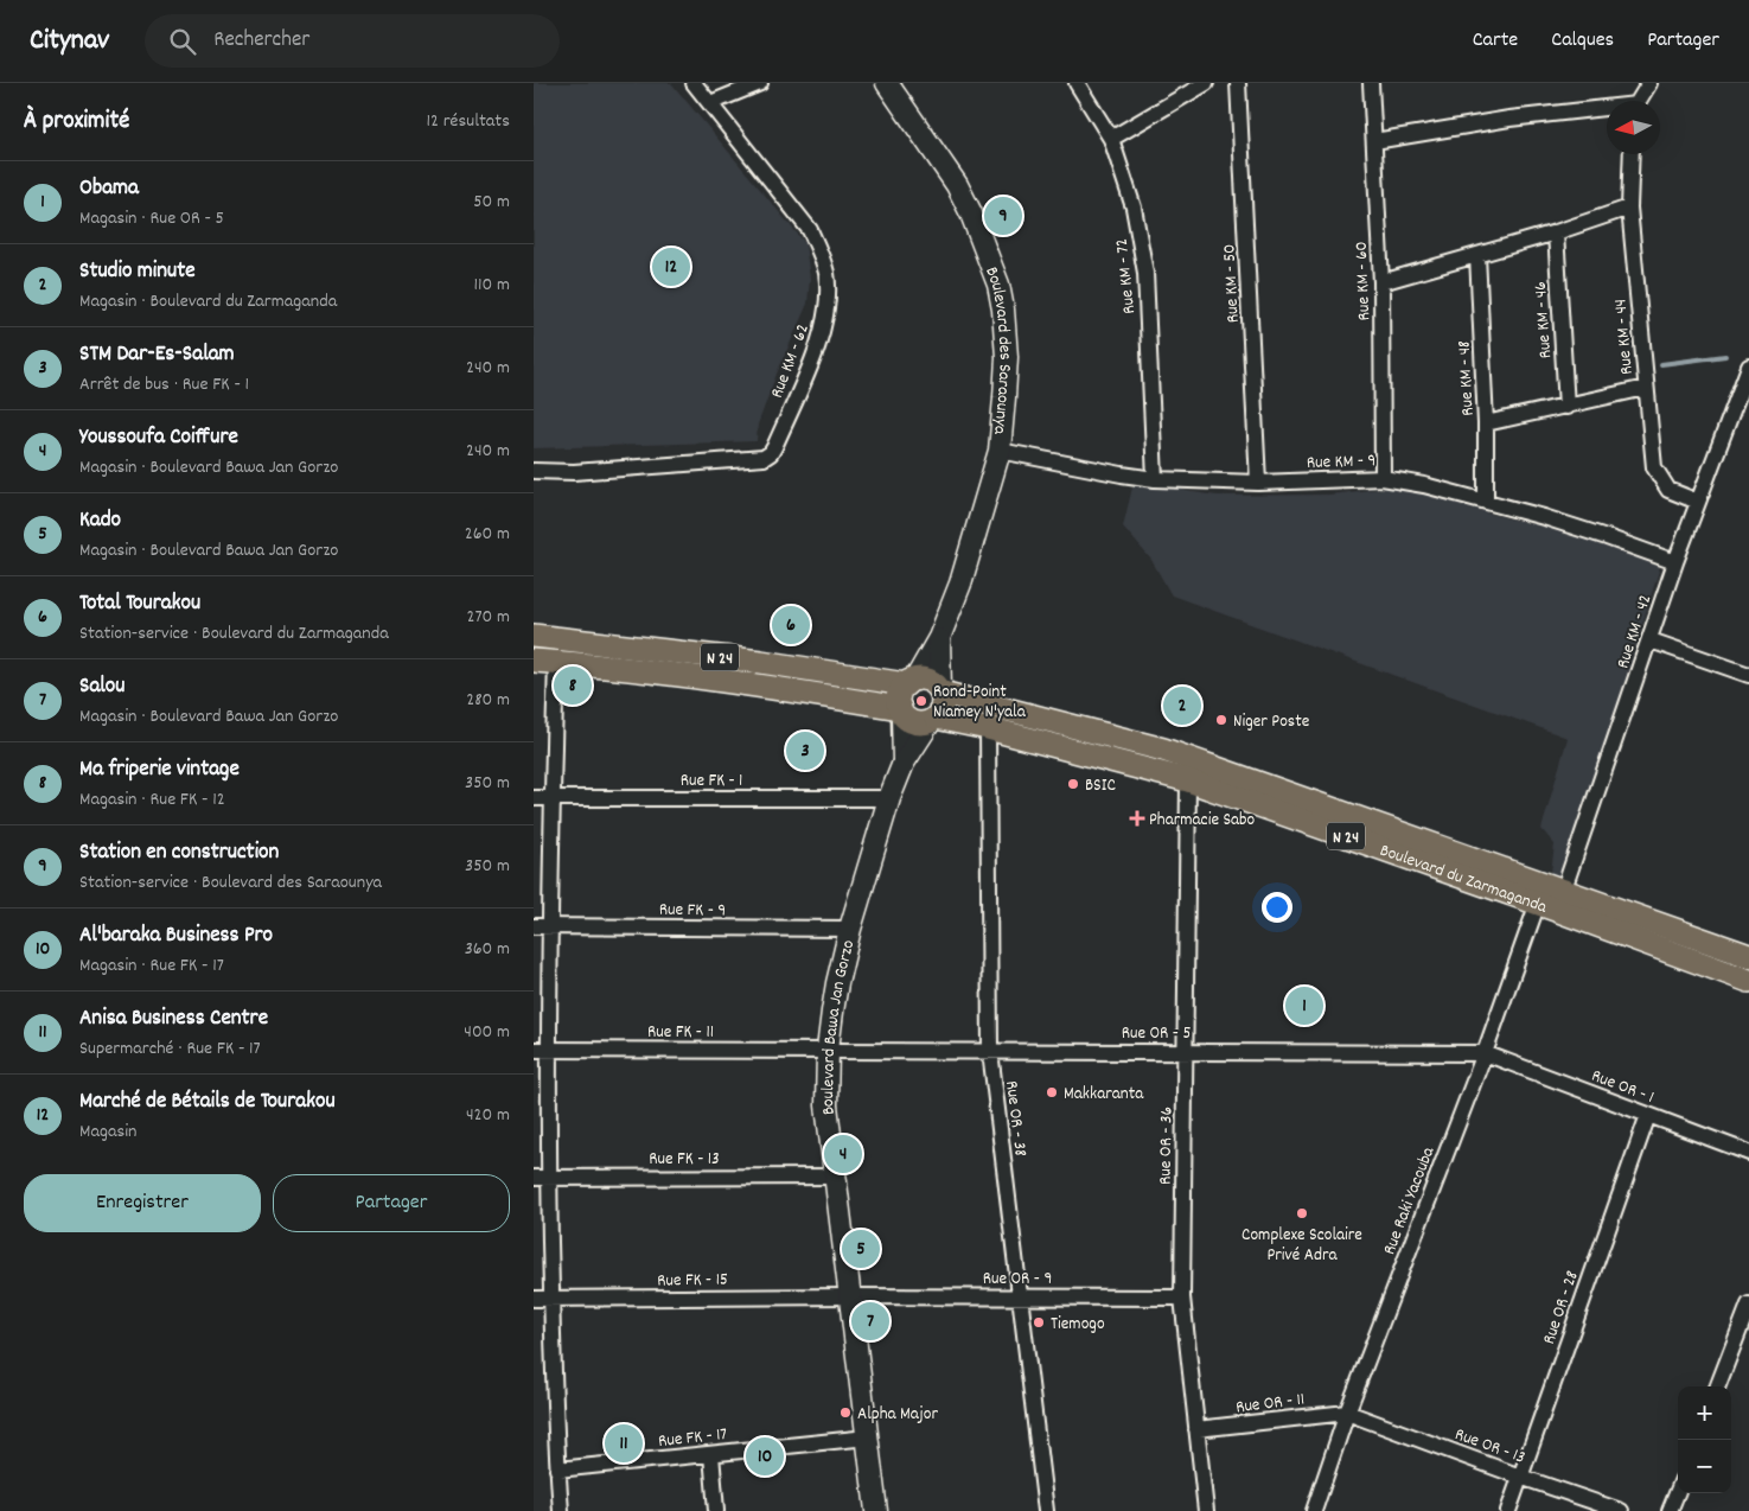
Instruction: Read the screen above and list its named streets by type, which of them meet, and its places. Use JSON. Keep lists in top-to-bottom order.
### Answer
{
  "streets": {
    "main road": [
      "Boulevard des Saraounya",
      "N 24",
      "Boulevard du Zarmaganda",
      "Boulevard Bawa Jan Gorzo"
    ],
    "street": [
      "Rue KM - 72",
      "Rue KM - 60",
      "Rue KM - 50",
      "Rue KM - 46",
      "Rue KM - 44",
      "Rue KM - 62",
      "Rue KM - 48",
      "Rue KM - 9",
      "Rue KM - 42",
      "Rue FK - 1",
      "Rue FK - 9",
      "Rue FK - 11",
      "Rue OR - 5",
      "Rue OR - 1",
      "Rue OR - 38",
      "Rue OR - 36",
      "Rue FK - 13",
      "Rue Raki Yacouba",
      "Rue OR - 9",
      "Rue FK - 15",
      "Rue OR - 28",
      "Rue OR - 11",
      "Rue FK - 17",
      "Rue OR - 13"
    ]
  },
  "crossings": [
    ["Rue KM - 72", "Rue KM - 9"],
    ["Rue KM - 60", "Rue KM - 9"],
    ["Rue KM - 50", "Rue KM - 9"],
    ["Rue KM - 44", "Rue KM - 42"],
    ["Boulevard des Saraounya", "Rue KM - 9"],
    ["Boulevard des Saraounya", "N 24"],
    ["Boulevard des Saraounya", "Boulevard du Zarmaganda"],
    ["Boulevard des Saraounya", "Boulevard Bawa Jan Gorzo"],
    ["Rue KM - 48", "Rue KM - 9"],
    ["Rue KM - 9", "Rue KM - 42"],
    ["Rue KM - 42", "Boulevard du Zarmaganda"],
    ["Rue KM - 42", "Rue Raki Yacouba"],
    ["N 24", "Boulevard du Zarmaganda"],
    ["N 24", "Boulevard Bawa Jan Gorzo"],
    ["Rue FK - 1", "Boulevard Bawa Jan Gorzo"],
    ["Boulevard du Zarmaganda", "Boulevard Bawa Jan Gorzo"],
    ["Boulevard du Zarmaganda", "Rue OR - 38"],
    ["Boulevard du Zarmaganda", "Rue OR - 36"],
    ["Boulevard du Zarmaganda", "Rue Raki Yacouba"],
    ["Rue FK - 9", "Boulevard Bawa Jan Gorzo"],
    ["Boulevard Bawa Jan Gorzo", "Rue FK - 11"],
    ["Boulevard Bawa Jan Gorzo", "Rue OR - 5"],
    ["Boulevard Bawa Jan Gorzo", "Rue FK - 13"],
    ["Boulevard Bawa Jan Gorzo", "Rue OR - 9"],
    ["Boulevard Bawa Jan Gorzo", "Rue FK - 15"],
    ["Boulevard Bawa Jan Gorzo", "Rue FK - 17"],
    ["Rue FK - 11", "Rue OR - 5"],
    ["Rue OR - 5", "Rue OR - 1"],
    ["Rue OR - 5", "Rue OR - 38"],
    ["Rue OR - 5", "Rue OR - 36"],
    ["Rue OR - 5", "Rue Raki Yacouba"],
    ["Rue OR - 1", "Rue Raki Yacouba"],
    ["Rue OR - 1", "Rue OR - 28"],
    ["Rue OR - 38", "Rue OR - 9"],
    ["Rue OR - 36", "Rue OR - 9"],
    ["Rue OR - 36", "Rue OR - 11"],
    ["Rue Raki Yacouba", "Rue OR - 11"],
    ["Rue Raki Yacouba", "Rue OR - 13"],
    ["Rue OR - 9", "Rue FK - 15"],
    ["Rue OR - 28", "Rue OR - 13"],
    ["Rue OR - 11", "Rue OR - 13"]
  ],
  "places": {
    "other": [
      "Rond-Point Niamey N'yala",
      "Niger Poste",
      "BSIC",
      "Makkaranta",
      "Complexe Scolaire Privé Adra",
      "Tiemogo",
      "Alpha Major"
    ],
    "health": ["Pharmacie Sabo"]
  },
  "north": "left",
  "page": {
    "header": "Citynav",
    "search": "Rechercher",
    "nav": ["Carte", "Calques", "Partager"],
    "heading": ["À proximité", "12 résultats"],
    "list": [
      {
        "mark": "1",
        "name": "Obama",
        "note": "Magasin · Rue OR - 5",
        "value": "50 m"
      },
      {
        "mark": "2",
        "name": "Studio minute",
        "note": "Magasin · Boulevard du Zarmaganda",
        "value": "110 m"
      },
      {
        "mark": "3",
        "name": "STM Dar-Es-Salam",
        "note": "Arrêt de bus · Rue FK - 1",
        "value": "240 m"
      },
      {
        "mark": "4",
        "name": "Youssoufa Coiffure",
        "note": "Magasin · Boulevard Bawa Jan Gorzo",
        "value": "240 m"
      },
      {
        "mark": "5",
        "name": "Kado",
        "note": "Magasin · Boulevard Bawa Jan Gorzo",
        "value": "260 m"
      },
      {
        "mark": "6",
        "name": "Total Tourakou",
        "note": "Station-service · Boulevard du Zarmaganda",
        "value": "270 m"
      },
      {
        "mark": "7",
        "name": "Salou",
        "note": "Magasin · Boulevard Bawa Jan Gorzo",
        "value": "280 m"
      },
      {
        "mark": "8",
        "name": "Ma friperie vintage",
        "note": "Magasin · Rue FK - 12",
        "value": "350 m"
      },
      {
        "mark": "9",
        "name": "Station en construction",
        "note": "Station-service · Boulevard des Saraounya",
        "value": "350 m"
      },
      {
        "mark": "10",
        "name": "Al'baraka Business Pro",
        "note": "Magasin · Rue FK - 17",
        "value": "360 m"
      },
      {
        "mark": "11",
        "name": "Anisa Business Centre",
        "note": "Supermarché · Rue FK - 17",
        "value": "400 m"
      },
      {
        "mark": "12",
        "name": "Marché de Bétails de Tourakou",
        "note": "Magasin",
        "value": "420 m"
      }
    ],
    "pins": [
      "9",
      "12",
      "6",
      "8",
      "2",
      "3",
      "1",
      "4",
      "5",
      "7",
      "11",
      "10"
    ],
    "buttons": ["Enregistrer", "Partager"],
    "map_buttons": ["+", "−"]
  }
}
